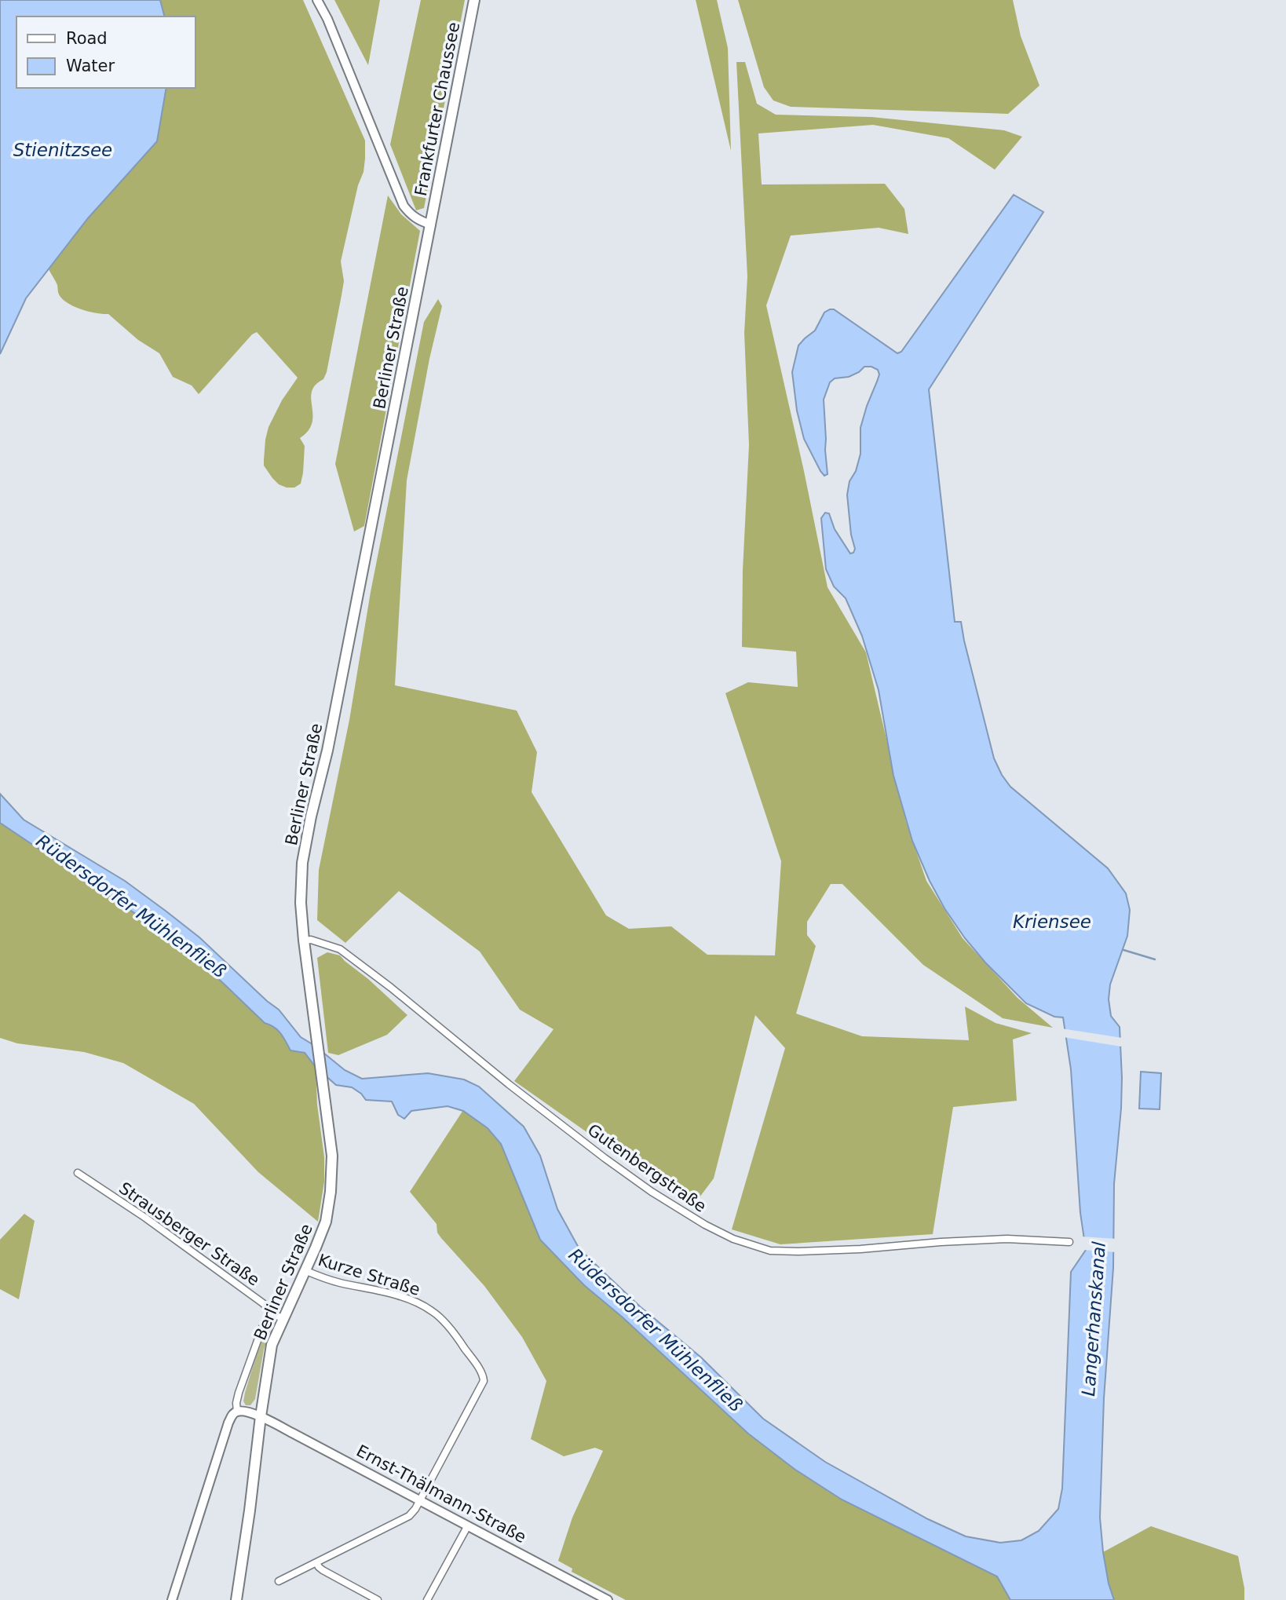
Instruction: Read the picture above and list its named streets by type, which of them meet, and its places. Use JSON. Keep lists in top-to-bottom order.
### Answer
{
  "streets": {
    "main road": ["Frankfurter Chaussee", "Berliner Straße", "Ernst-Thälmann-Straße"],
    "street": ["Gutenbergstraße", "Strausberger Straße", "Kurze Straße"]
  },
  "crossings": [
    ["Frankfurter Chaussee", "Berliner Straße"],
    ["Berliner Straße", "Gutenbergstraße"],
    ["Berliner Straße", "Strausberger Straße"],
    ["Berliner Straße", "Kurze Straße"],
    ["Berliner Straße", "Ernst-Thälmann-Straße"],
    ["Kurze Straße", "Ernst-Thälmann-Straße"]
  ],
  "water": [
    "Stienitzsee",
    "Rüdersdorfer Mühlenfließ",
    "Kriensee",
    "Langerhanskanal"
  ],
  "legend": ["Road", "Water"]
}
